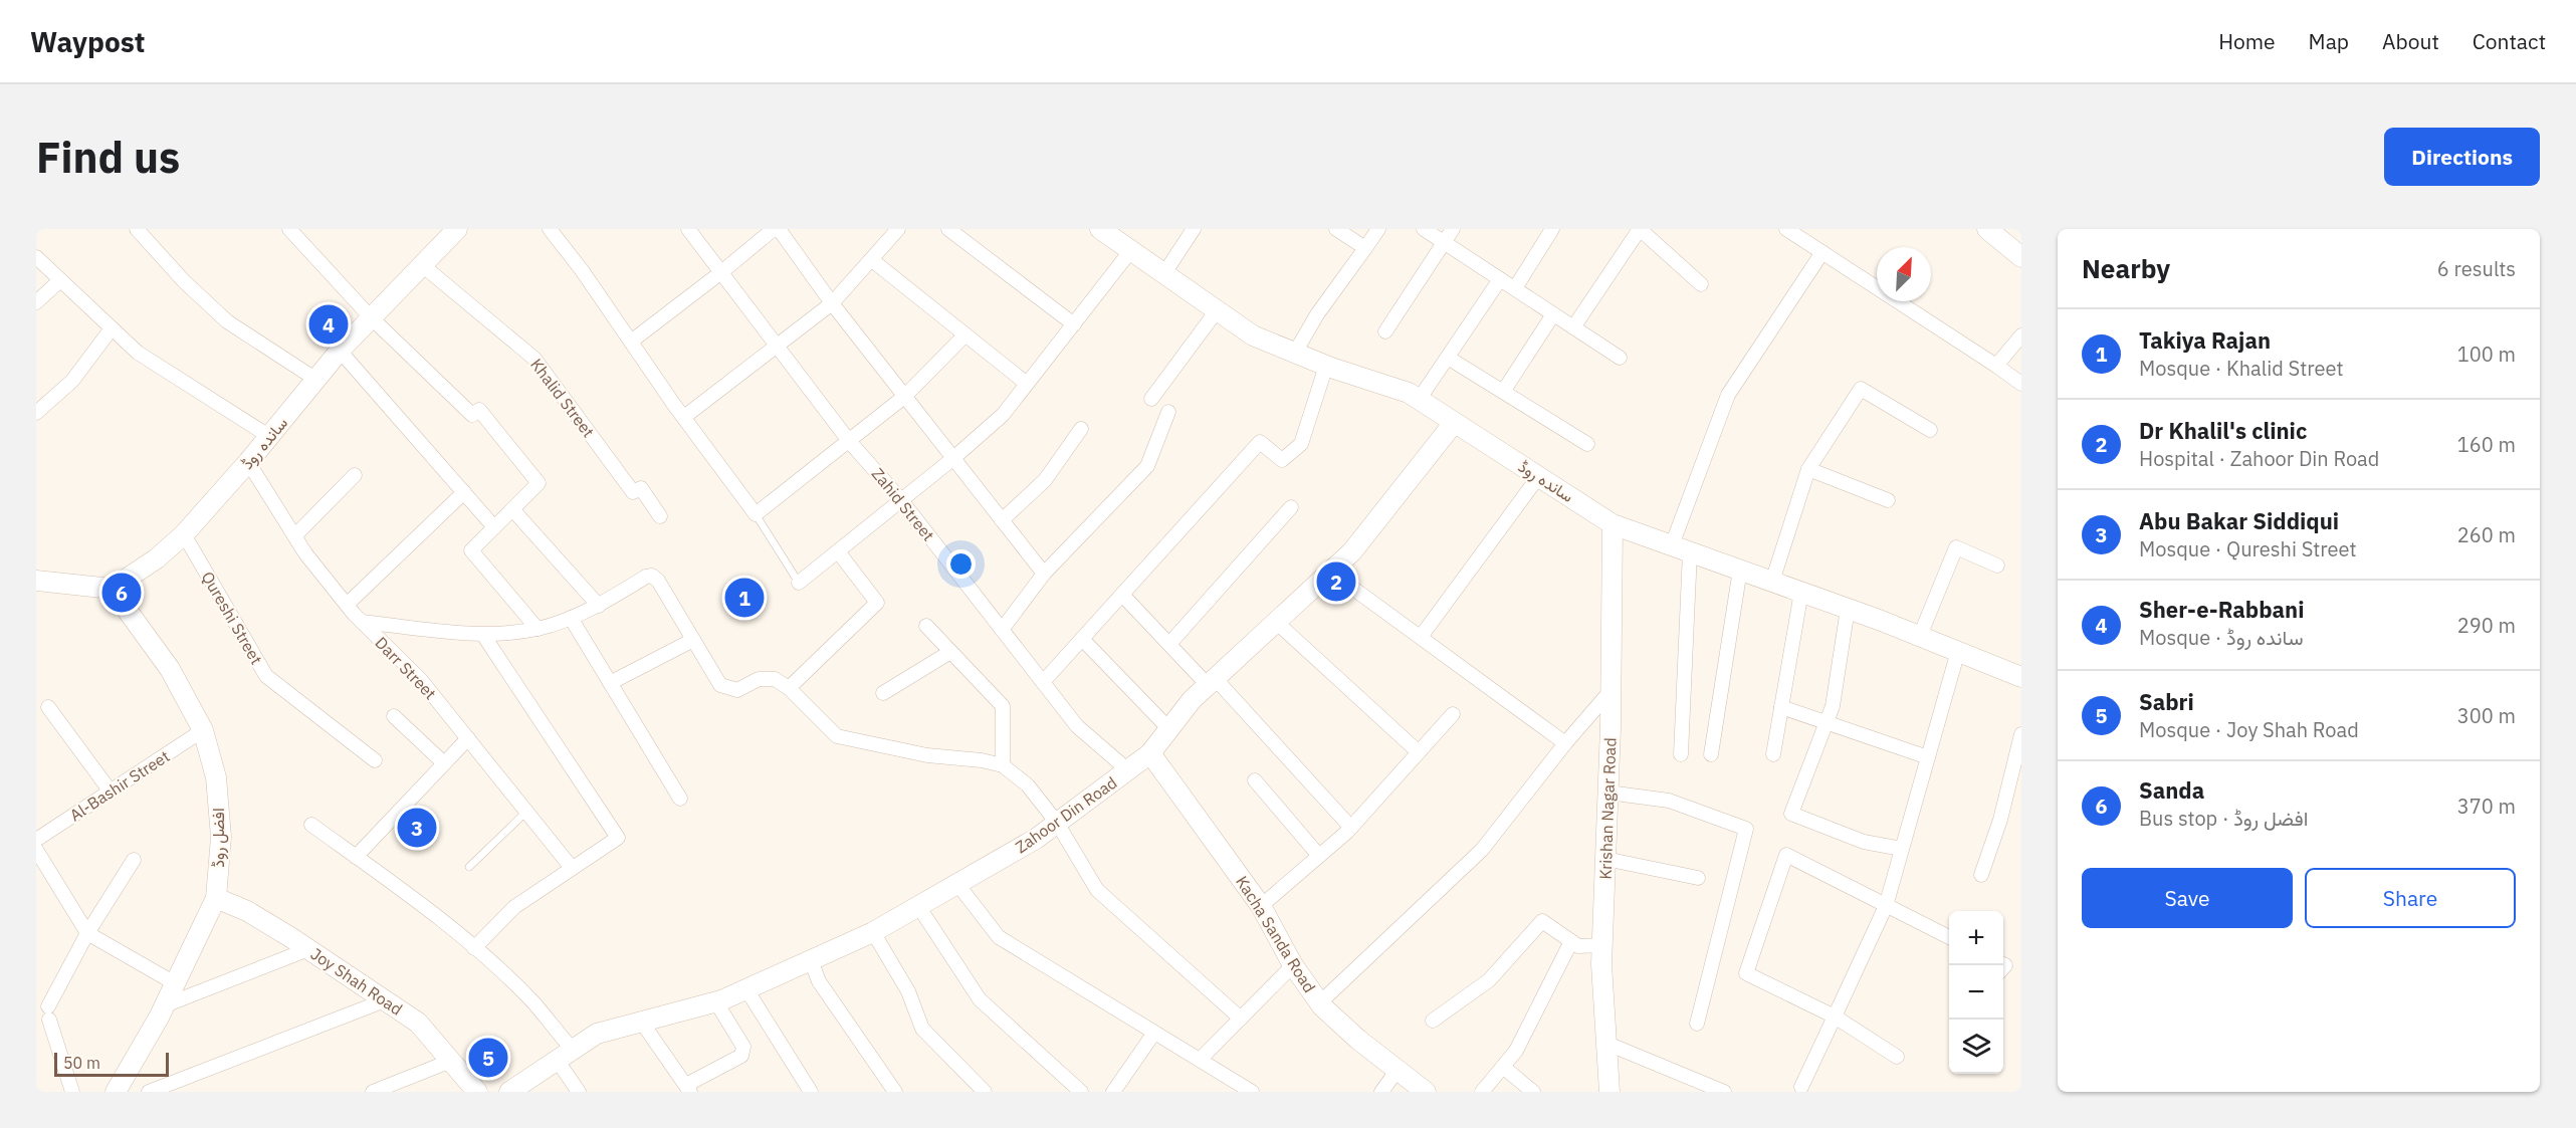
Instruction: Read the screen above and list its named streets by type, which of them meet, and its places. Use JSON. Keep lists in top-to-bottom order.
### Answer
{
  "streets": {
    "street": [
      "Khalid Street",
      "ساندہ روڈ",
      "Zahid Street",
      "Qureshi Street",
      "Darr Street",
      "Al-Bashir Street",
      "Krishan Nagar Road",
      "Zahoor Din Road",
      "افضل روڈ",
      "Kacha Sanda Road",
      "Joy Shah Road"
    ]
  },
  "crossings": [
    ["Khalid Street", "ساندہ روڈ"],
    ["ساندہ روڈ", "Qureshi Street"],
    ["ساندہ روڈ", "Darr Street"],
    ["ساندہ روڈ", "Krishan Nagar Road"],
    ["ساندہ روڈ", "Zahoor Din Road"],
    ["ساندہ روڈ", "افضل روڈ"],
    ["Zahid Street", "Zahoor Din Road"],
    ["Al-Bashir Street", "افضل روڈ"],
    ["Zahoor Din Road", "Kacha Sanda Road"],
    ["افضل روڈ", "Joy Shah Road"]
  ],
  "scale_bar": "50 m",
  "north": "top right",
  "page": {
    "header": "Waypost",
    "nav": [
      "Home",
      "Map",
      "About",
      "Contact"
    ],
    "buttons": [
      "Directions",
      ["Save", "Share"]
    ],
    "title": "Find us",
    "heading": ["Nearby", "6 results"],
    "pins": [
      "4",
      "2",
      "6",
      "1",
      "3",
      "5"
    ],
    "list": [
      {
        "mark": "1",
        "name": "Takiya Rajan",
        "note": "Mosque · Khalid Street",
        "value": "100 m"
      },
      {
        "mark": "2",
        "name": "Dr Khalil's clinic",
        "note": "Hospital · Zahoor Din Road",
        "value": "160 m"
      },
      {
        "mark": "3",
        "name": "Abu Bakar Siddiqui",
        "note": "Mosque · Qureshi Street",
        "value": "260 m"
      },
      {
        "mark": "4",
        "name": "Sher-e-Rabbani",
        "note": "Mosque · ساندہ روڈ",
        "value": "290 m"
      },
      {
        "mark": "5",
        "name": "Sabri",
        "note": "Mosque · Joy Shah Road",
        "value": "300 m"
      },
      {
        "mark": "6",
        "name": "Sanda",
        "note": "Bus stop · افضل روڈ",
        "value": "370 m"
      }
    ],
    "map_buttons": ["+", "−"],
    "scale": "50 m"
  }
}
